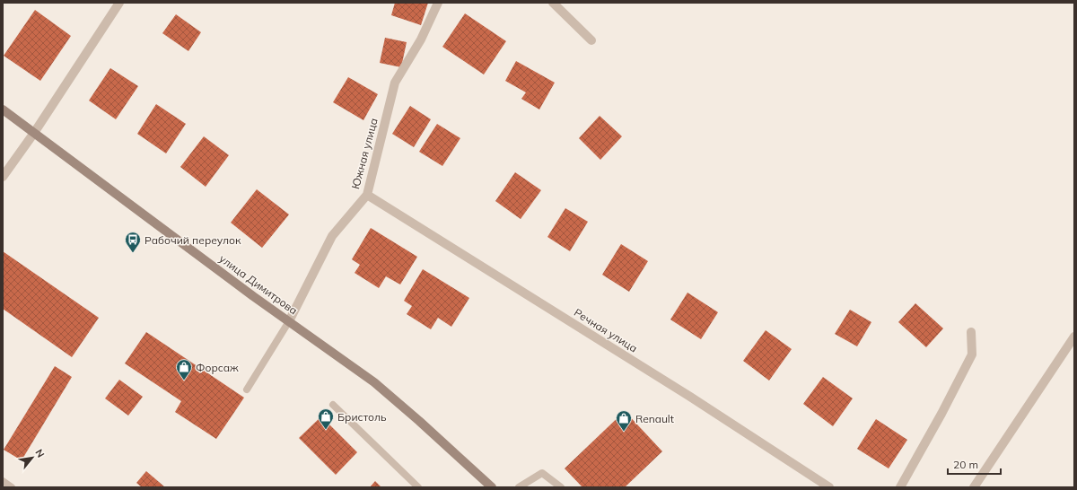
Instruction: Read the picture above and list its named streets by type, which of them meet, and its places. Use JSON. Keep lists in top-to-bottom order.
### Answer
{
  "streets": {
    "street": ["Южная улица", "улица Димитрова", "Речная улица"]
  },
  "crossings": [
    ["Южная улица", "улица Димитрова"],
    ["Южная улица", "Речная улица"]
  ],
  "places": {
    "bus stop": ["Рабочий переулок"],
    "shop": ["Форсаж", "Бристоль", "Renault"]
  },
  "scale_bar": "20 m",
  "north": "top right"
}
